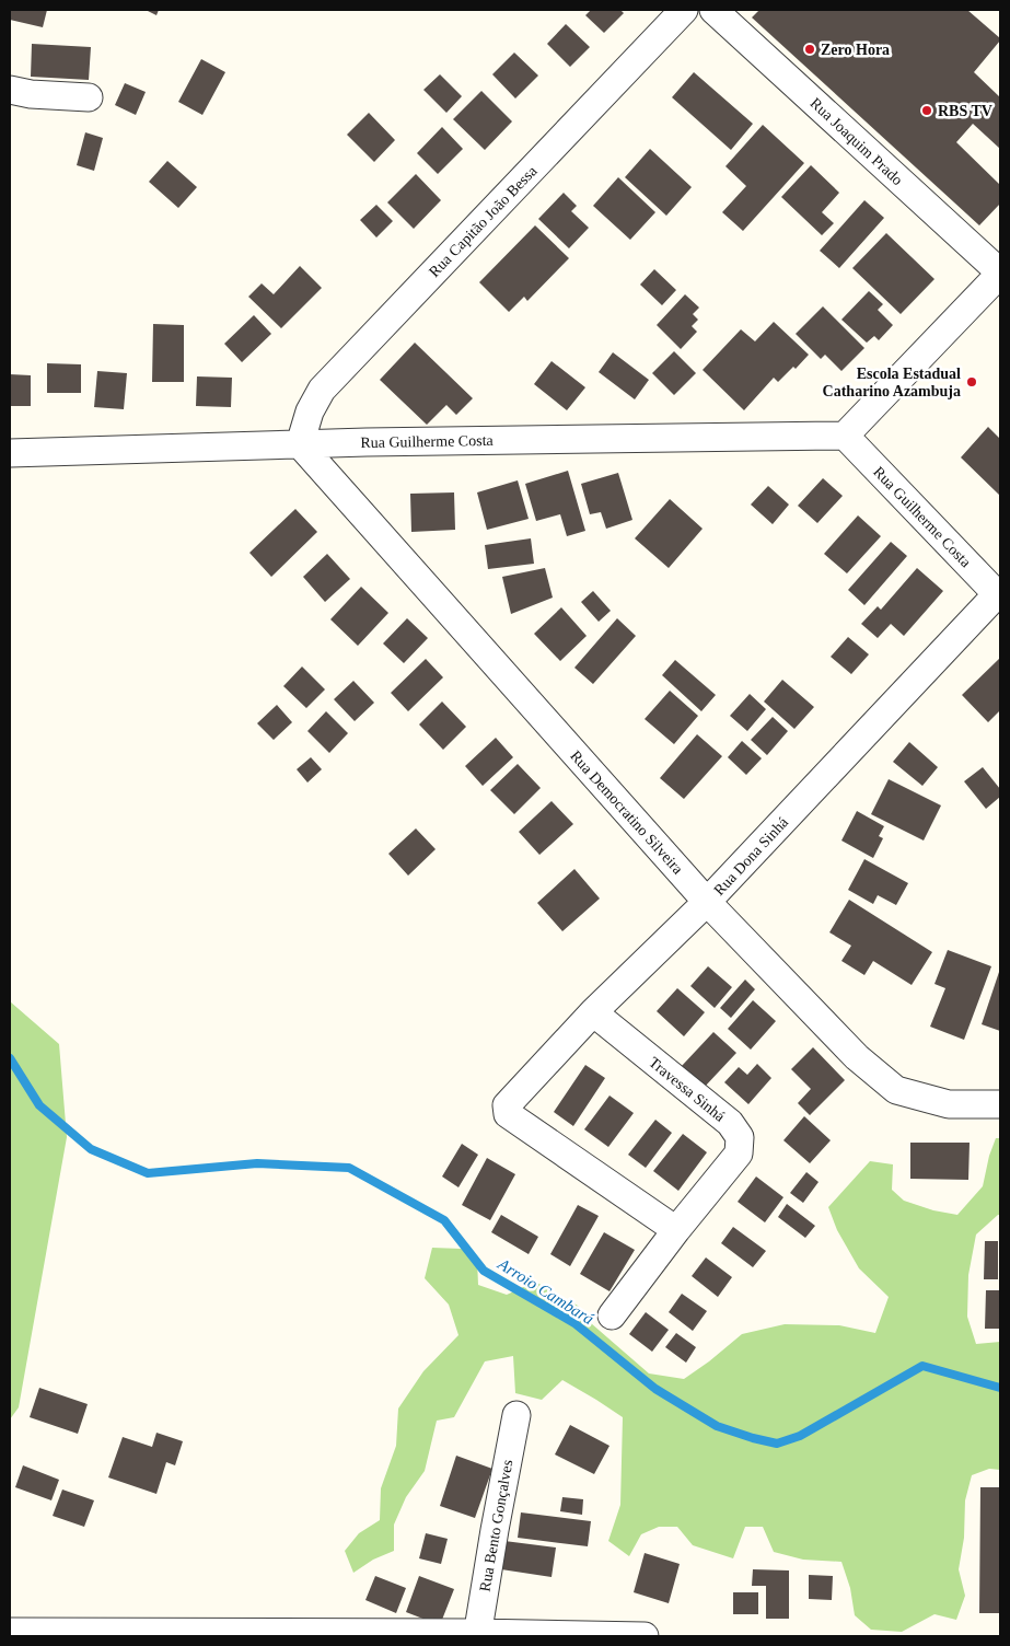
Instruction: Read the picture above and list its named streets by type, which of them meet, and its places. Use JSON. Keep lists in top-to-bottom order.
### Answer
{
  "streets": {
    "street": [
      "Rua Joaquim Prado",
      "Rua Capitão João Bessa",
      "Rua Guilherme Costa",
      "Rua Democratino Silveira",
      "Rua Dona Sinhá",
      "Travessa Sinhá",
      "Rua Bento Gonçalves"
    ]
  },
  "crossings": [
    ["Rua Capitão João Bessa", "Rua Guilherme Costa"],
    ["Rua Capitão João Bessa", "Rua Democratino Silveira"],
    ["Rua Guilherme Costa", "Rua Democratino Silveira"],
    ["Rua Guilherme Costa", "Rua Dona Sinhá"],
    ["Rua Democratino Silveira", "Rua Dona Sinhá"],
    ["Rua Dona Sinhá", "Travessa Sinhá"]
  ],
  "water": ["Arroio Cambará"],
  "places": ["Zero Hora", "RBS TV", "Escola Estadual Catharino Azambuja"]
}
